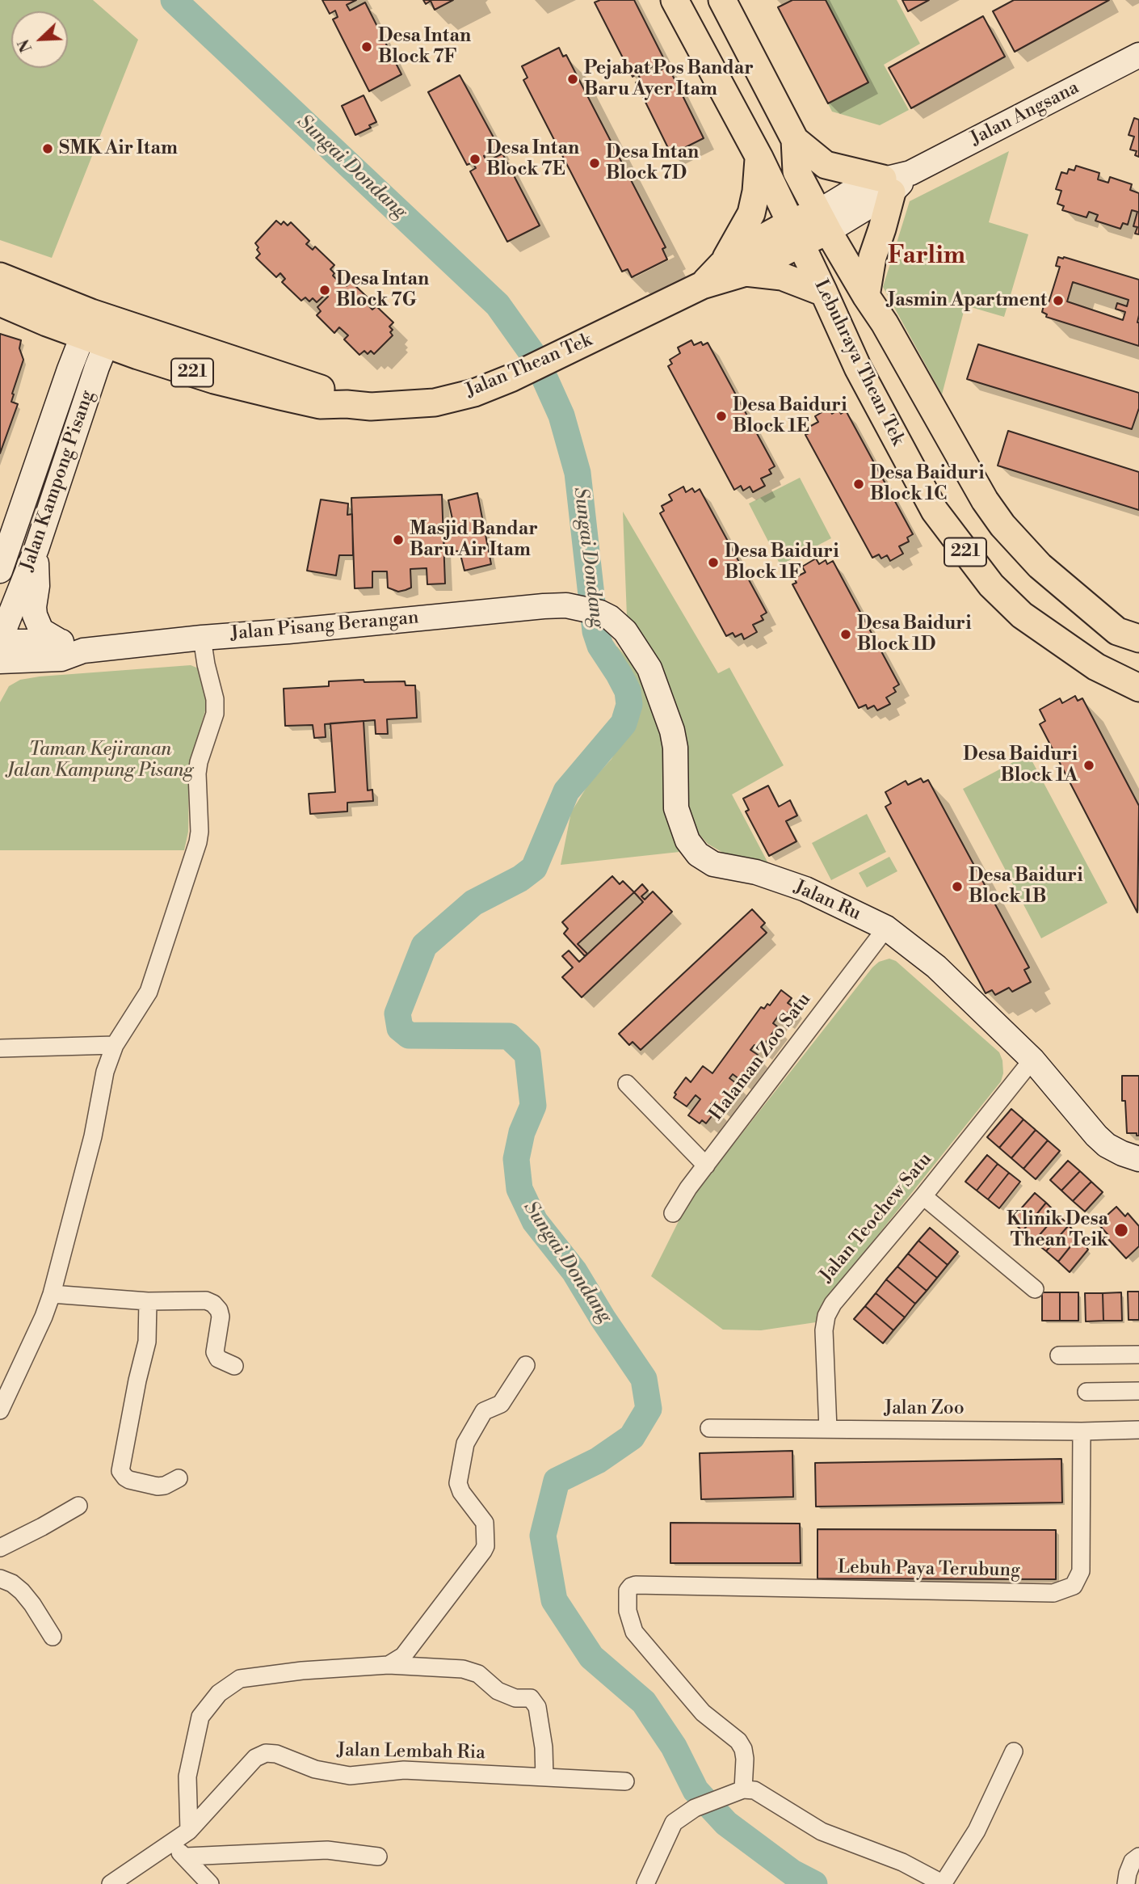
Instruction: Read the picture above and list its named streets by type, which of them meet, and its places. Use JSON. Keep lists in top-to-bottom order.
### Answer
{
  "streets": {
    "main road": ["Lebuhraya Thean Tek", "Jalan Thean Tek", "221"],
    "street": [
      "Jalan Angsana",
      "Jalan Kampong Pisang",
      "Jalan Pisang Berangan",
      "Jalan Ru",
      "Halaman Zoo Satu",
      "Jalan Teochew Satu",
      "Jalan Zoo",
      "Lebuh Paya Terubung",
      "Jalan Lembah Ria"
    ]
  },
  "crossings": [
    ["Jalan Angsana", "Lebuhraya Thean Tek"],
    ["Jalan Angsana", "Jalan Thean Tek"],
    ["Lebuhraya Thean Tek", "Jalan Thean Tek"],
    ["Jalan Thean Tek", "Jalan Kampong Pisang"],
    ["Jalan Kampong Pisang", "Jalan Pisang Berangan"],
    ["Jalan Pisang Berangan", "Jalan Ru"],
    ["Jalan Ru", "Halaman Zoo Satu"],
    ["Jalan Ru", "Jalan Teochew Satu"],
    ["Jalan Teochew Satu", "Jalan Zoo"],
    ["Jalan Zoo", "Lebuh Paya Terubung"]
  ],
  "districts": ["Farlim"],
  "water": ["Sungai Dondang"],
  "parks": ["Taman Kejiranan Jalan Kampung Pisang"],
  "places": [
    "Desa Intan Block 7F",
    "Pejabat Pos Bandar Baru Ayer Itam",
    "SMK Air Itam",
    "Desa Intan Block 7E",
    "Desa Intan Block 7D",
    "Desa Intan Block 7G",
    "Jasmin Apartment",
    "Desa Baiduri Block 1E",
    "Desa Baiduri Block 1C",
    "Masjid Bandar Baru Air Itam",
    "Desa Baiduri Block 1F",
    "Desa Baiduri Block 1D",
    "Desa Baiduri Block 1A",
    "Desa Baiduri Block 1B",
    "Klinik Desa Thean Teik"
  ],
  "north": "bottom left"
}
